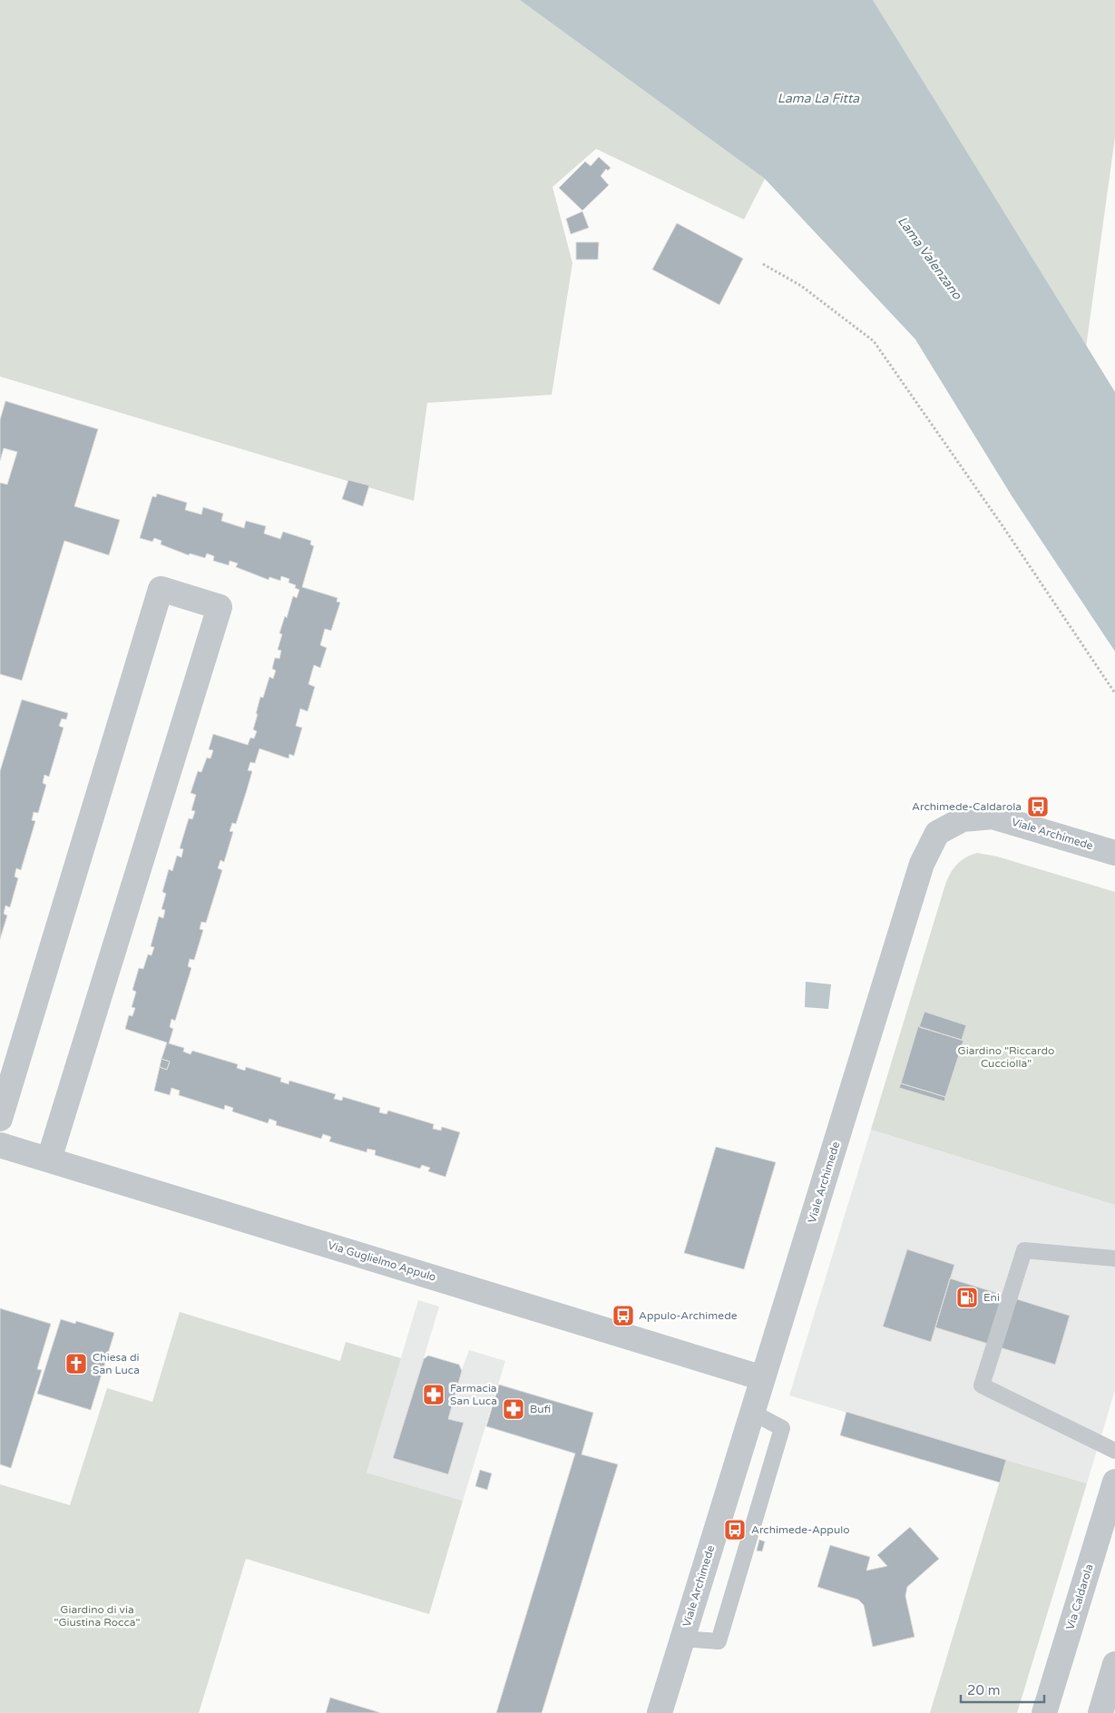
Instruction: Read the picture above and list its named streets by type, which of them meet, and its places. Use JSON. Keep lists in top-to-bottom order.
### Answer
{
  "streets": {
    "street": ["Viale Archimede", "Via Guglielmo Appulo", "Via Caldarola"]
  },
  "crossings": [
    ["Viale Archimede", "Via Guglielmo Appulo"]
  ],
  "water": ["Lama La Fitta", "Lama Valenzano"],
  "parks": ["Giardino \"Riccardo Cucciolla\"", "Giardino di via \"Giustina Rocca\""],
  "places": {
    "bus stop": ["Archimede-Caldarola", "Appulo-Archimede", "Archimede-Appulo"],
    "fuel station": ["Eni"],
    "church": ["Chiesa di San Luca"],
    "pharmacy": ["Farmacia San Luca", "Bufi"]
  },
  "scale_bar": "20 m"
}
